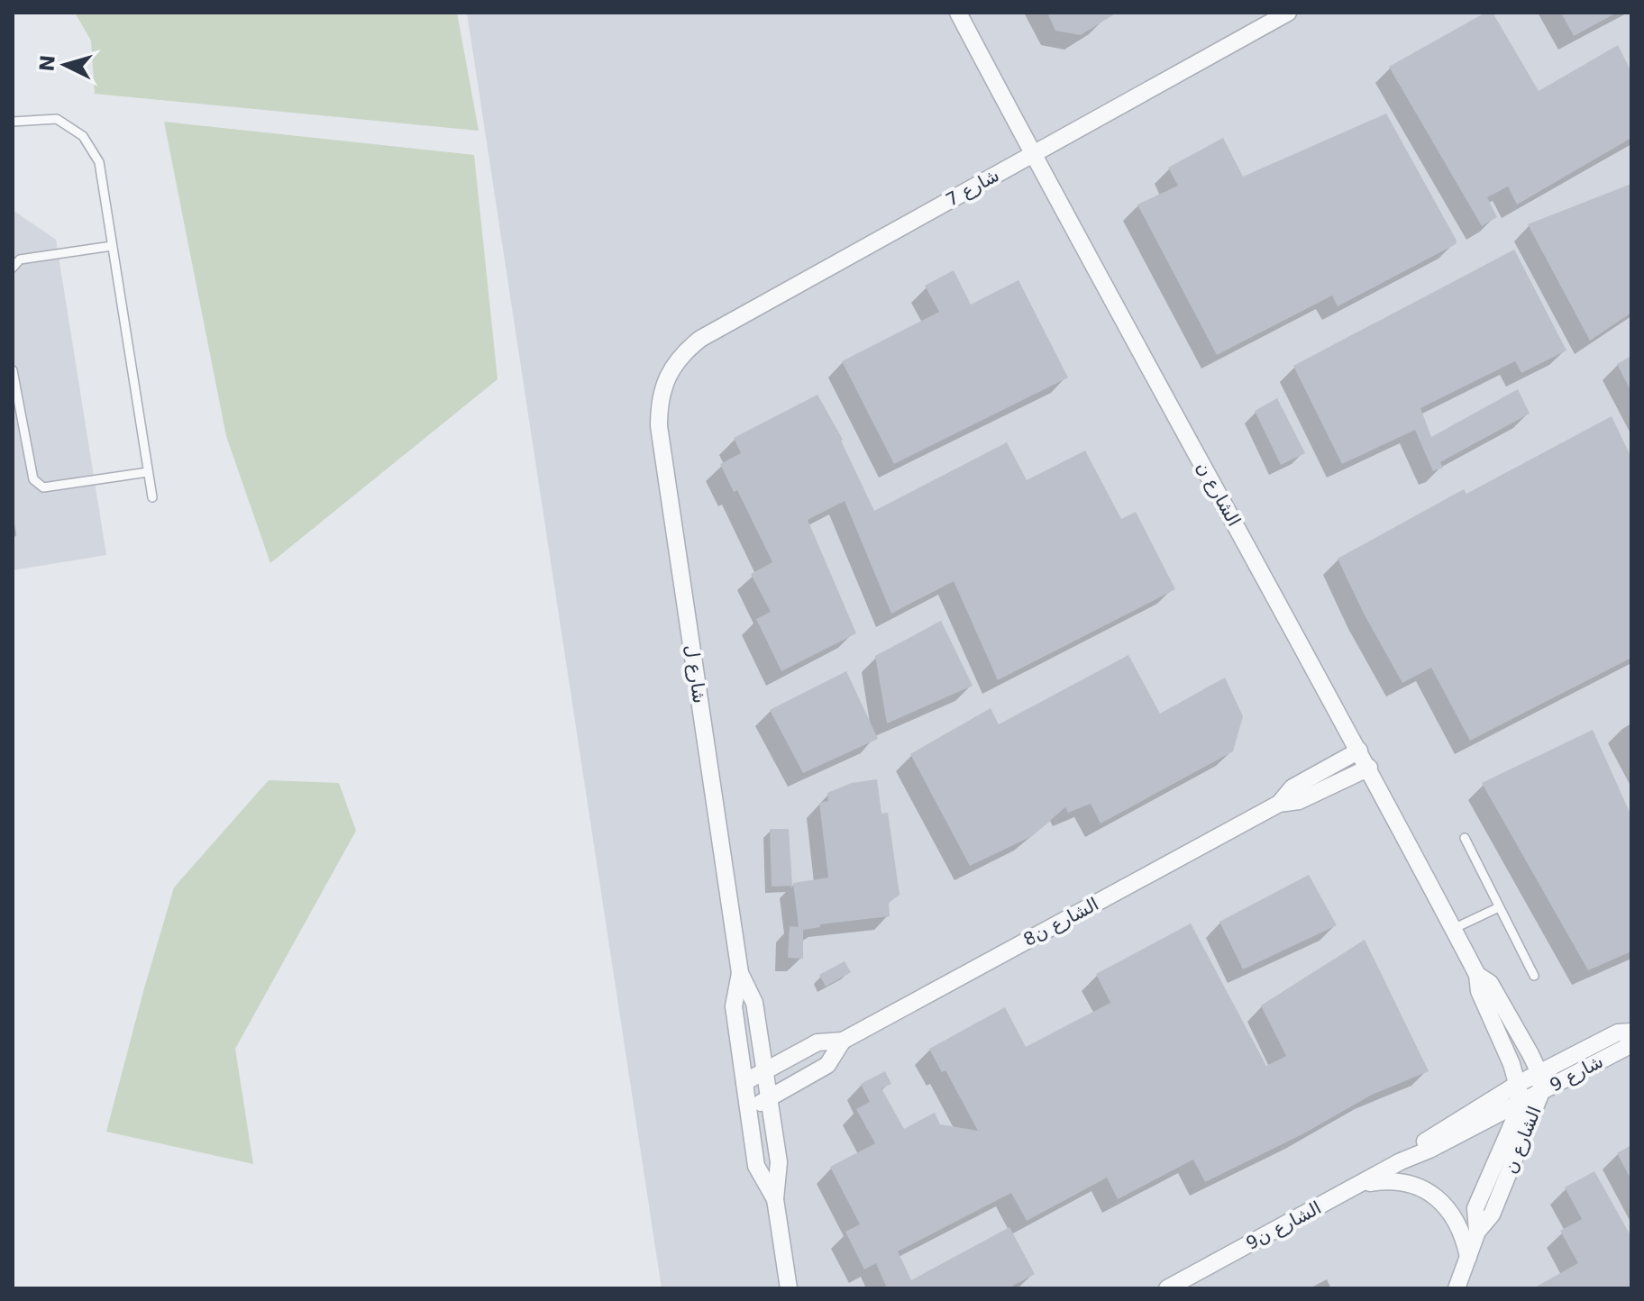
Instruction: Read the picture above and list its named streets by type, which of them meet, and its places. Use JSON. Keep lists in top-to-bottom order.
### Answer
{
  "streets": {
    "street": [
      "شارع 7",
      "الشارع ن",
      "شارع ل",
      "الشارع ن8",
      "شارع 9",
      "الشارع ن9"
    ]
  },
  "crossings": [
    ["شارع 7", "الشارع ن"],
    ["شارع 7", "شارع ل"],
    ["الشارع ن", "الشارع ن8"],
    ["الشارع ن", "شارع 9"],
    ["الشارع ن", "الشارع ن9"],
    ["شارع ل", "الشارع ن8"],
    ["شارع 9", "الشارع ن9"]
  ],
  "north": "left"
}
